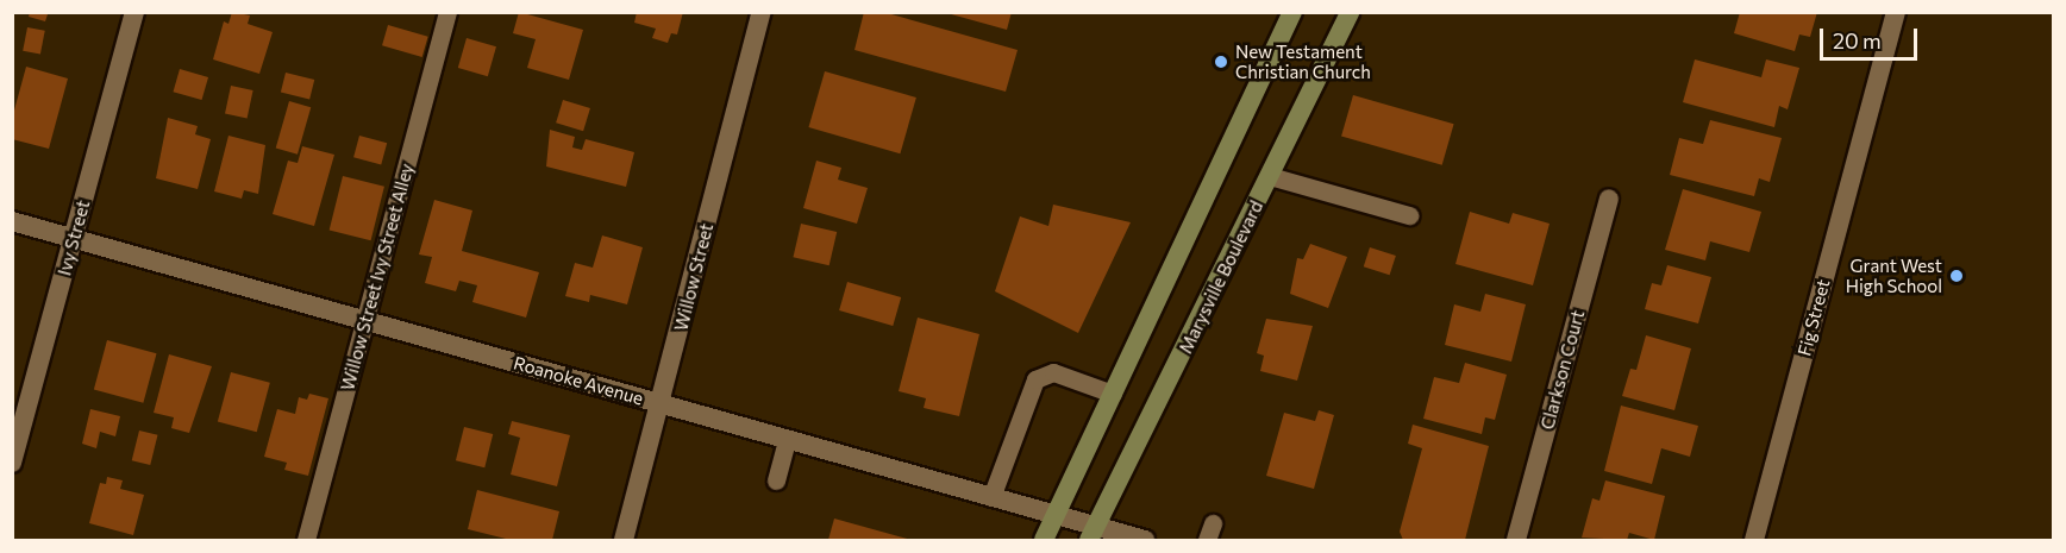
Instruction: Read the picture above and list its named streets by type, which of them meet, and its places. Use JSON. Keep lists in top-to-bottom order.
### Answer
{
  "streets": {
    "main road": ["Marysville Boulevard"],
    "street": [
      "Ivy Street",
      "Willow Street",
      "Fig Street",
      "Clarkson Court",
      "Roanoke Avenue"
    ],
    "lane": ["Willow Street Ivy Street Alley"]
  },
  "crossings": [
    ["Ivy Street", "Roanoke Avenue"],
    ["Willow Street Ivy Street Alley", "Roanoke Avenue"],
    ["Willow Street", "Roanoke Avenue"],
    ["Marysville Boulevard", "Roanoke Avenue"]
  ],
  "places": ["New Testament Christian Church", "Grant West High School"],
  "scale_bar": "20 m"
}
